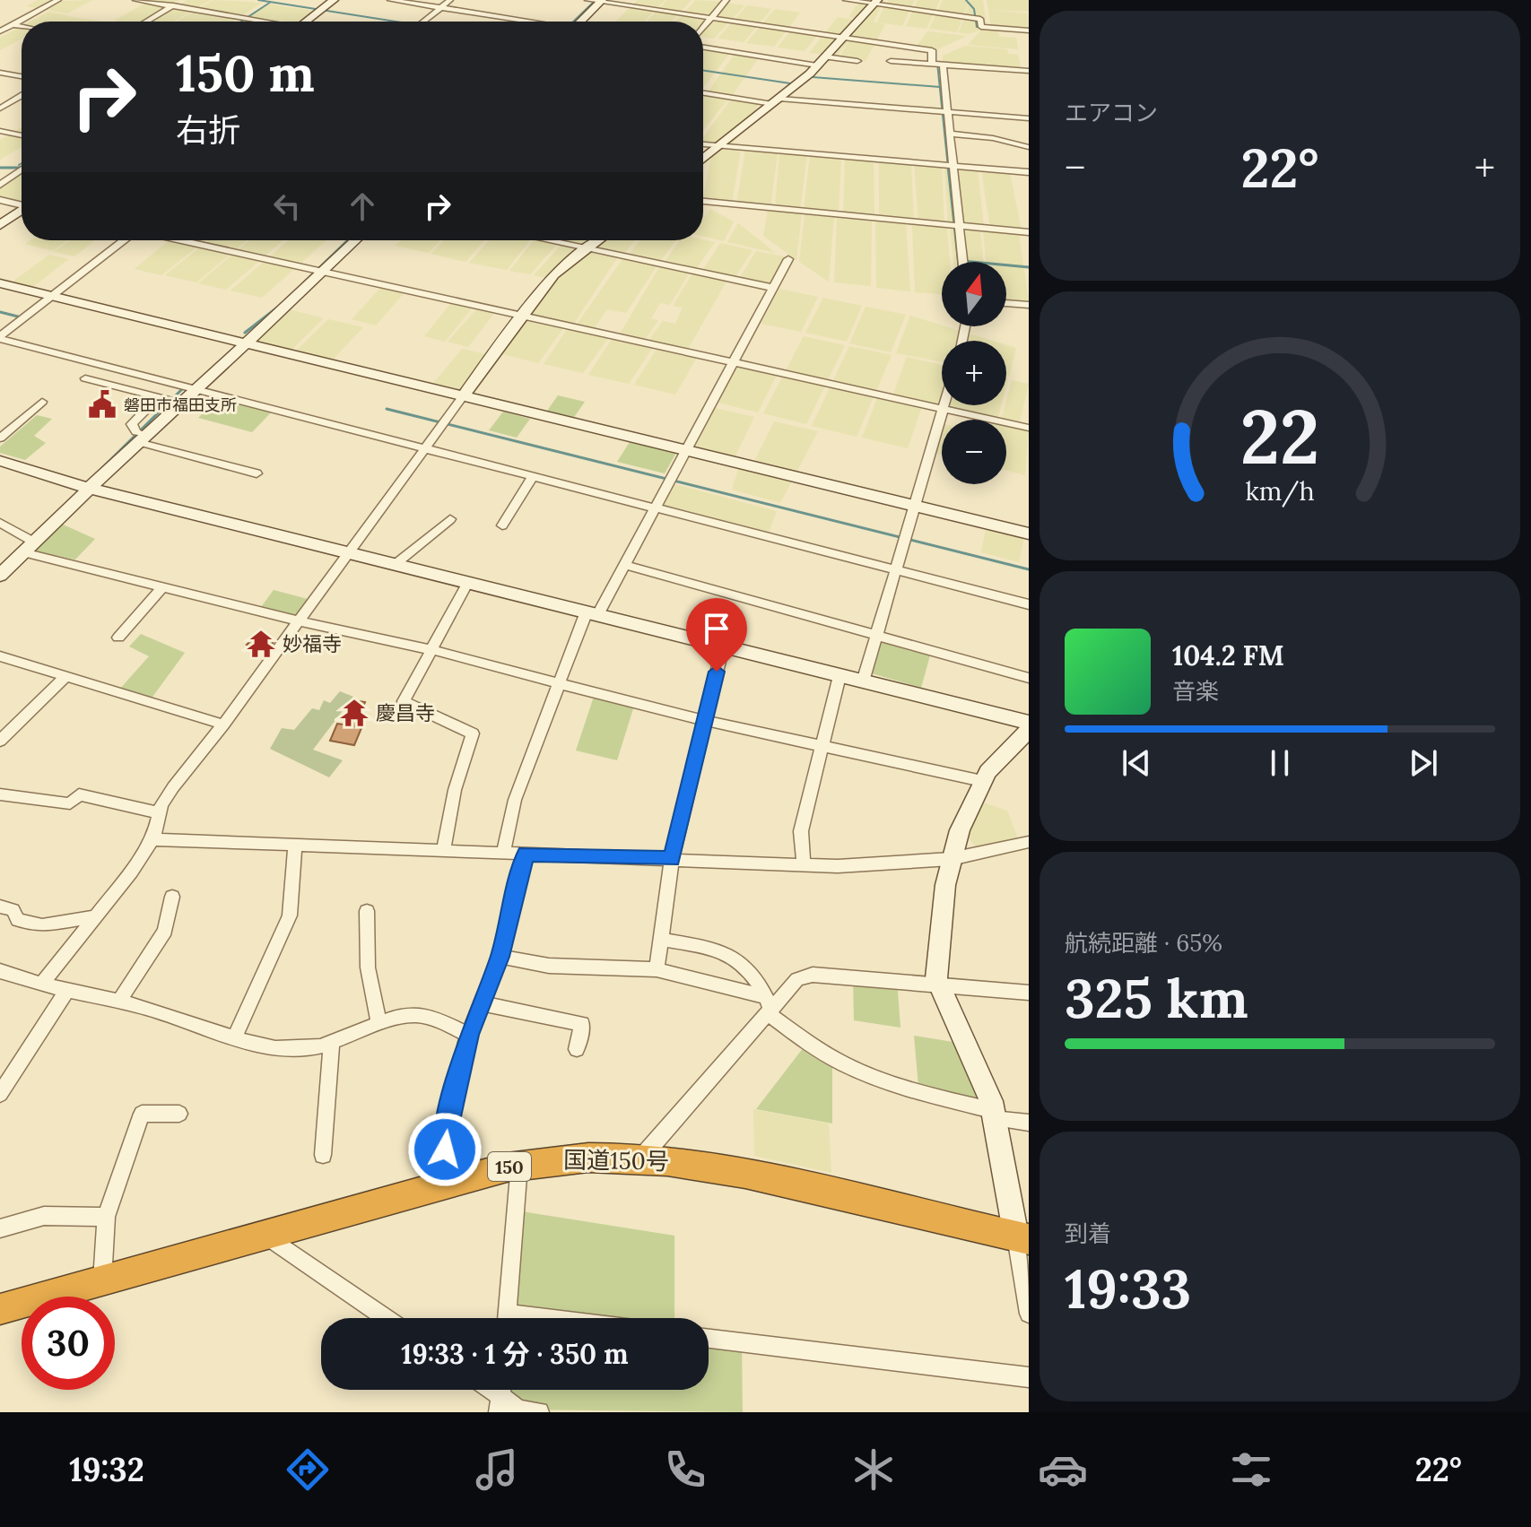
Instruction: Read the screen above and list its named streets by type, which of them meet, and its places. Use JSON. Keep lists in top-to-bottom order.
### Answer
{
  "streets": {
    "highway": ["国道150号", "150"]
  },
  "places": {
    "public building": ["磐田市福田支所"],
    "temple": ["妙福寺", "慶昌寺"]
  },
  "north": "top",
  "page": {
    "tile": [
      "エアコン",
      ["航続距離 · 65%", "325 km"],
      ["到着", "19:33"]
    ],
    "turn": ["150 m", "右折"],
    "heat": ["−", "22°", "+"],
    "map_buttons": ["+", "−"],
    "song": ["104.2 FM", "音楽"],
    "limit": "30",
    "trip": "19:33 · 1 分 · 350 m",
    "tabs": ["19:32", "22°"],
    "gauge": ["22", "km/h"]
  }
}
